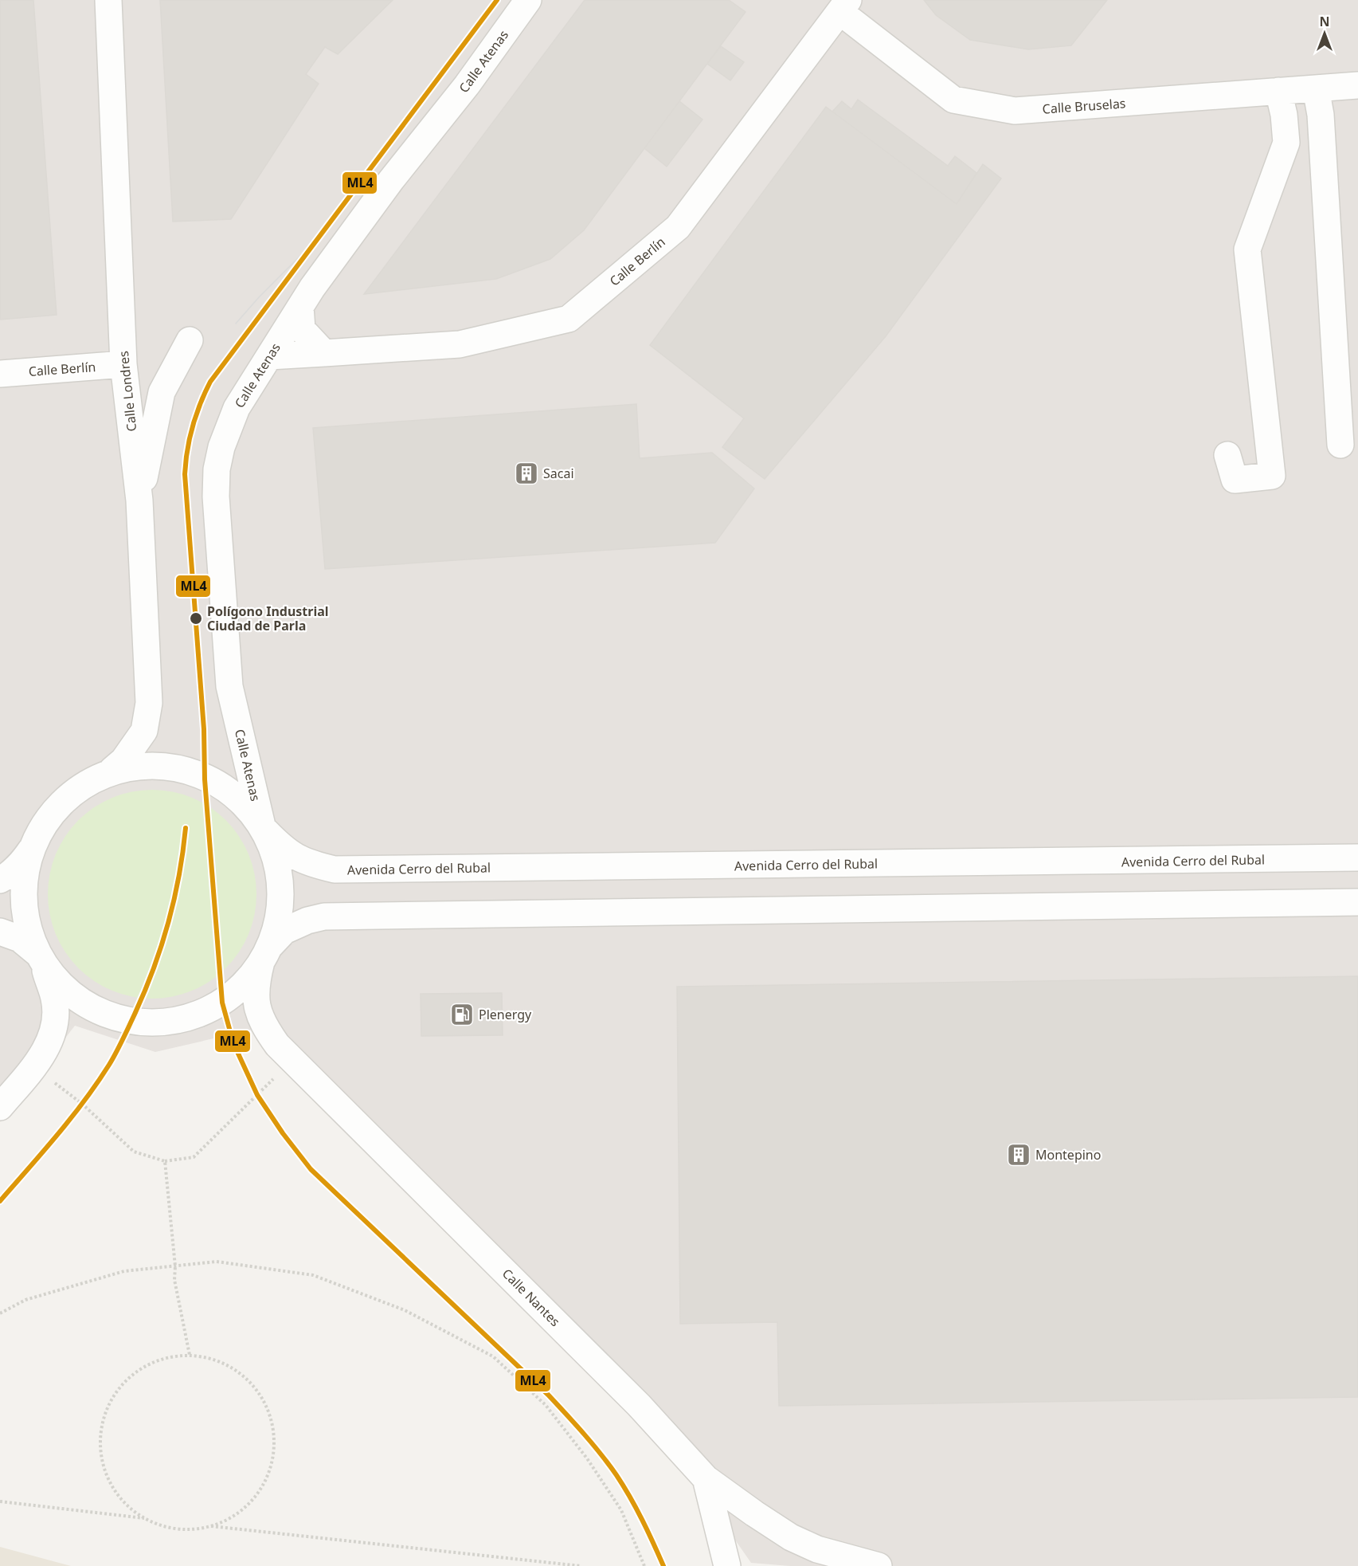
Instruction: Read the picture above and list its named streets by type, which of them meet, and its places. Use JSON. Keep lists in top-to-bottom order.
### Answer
{
  "streets": {
    "street": [
      "Calle Atenas",
      "Calle Bruselas",
      "Calle Berlín",
      "Calle Londres",
      "Avenida Cerro del Rubal",
      "Calle Nantes"
    ]
  },
  "crossings": [
    ["Calle Atenas", "Calle Berlín"],
    ["Calle Atenas", "Avenida Cerro del Rubal"],
    ["Calle Bruselas", "Calle Berlín"],
    ["Calle Berlín", "Calle Londres"]
  ],
  "places": {
    "building": ["Sacai", "Montepino"],
    "other": ["Polígono Industrial Ciudad de Parla"],
    "fuel station": ["Plenergy"]
  },
  "lines": ["transit line ML4"],
  "north": "top"
}
